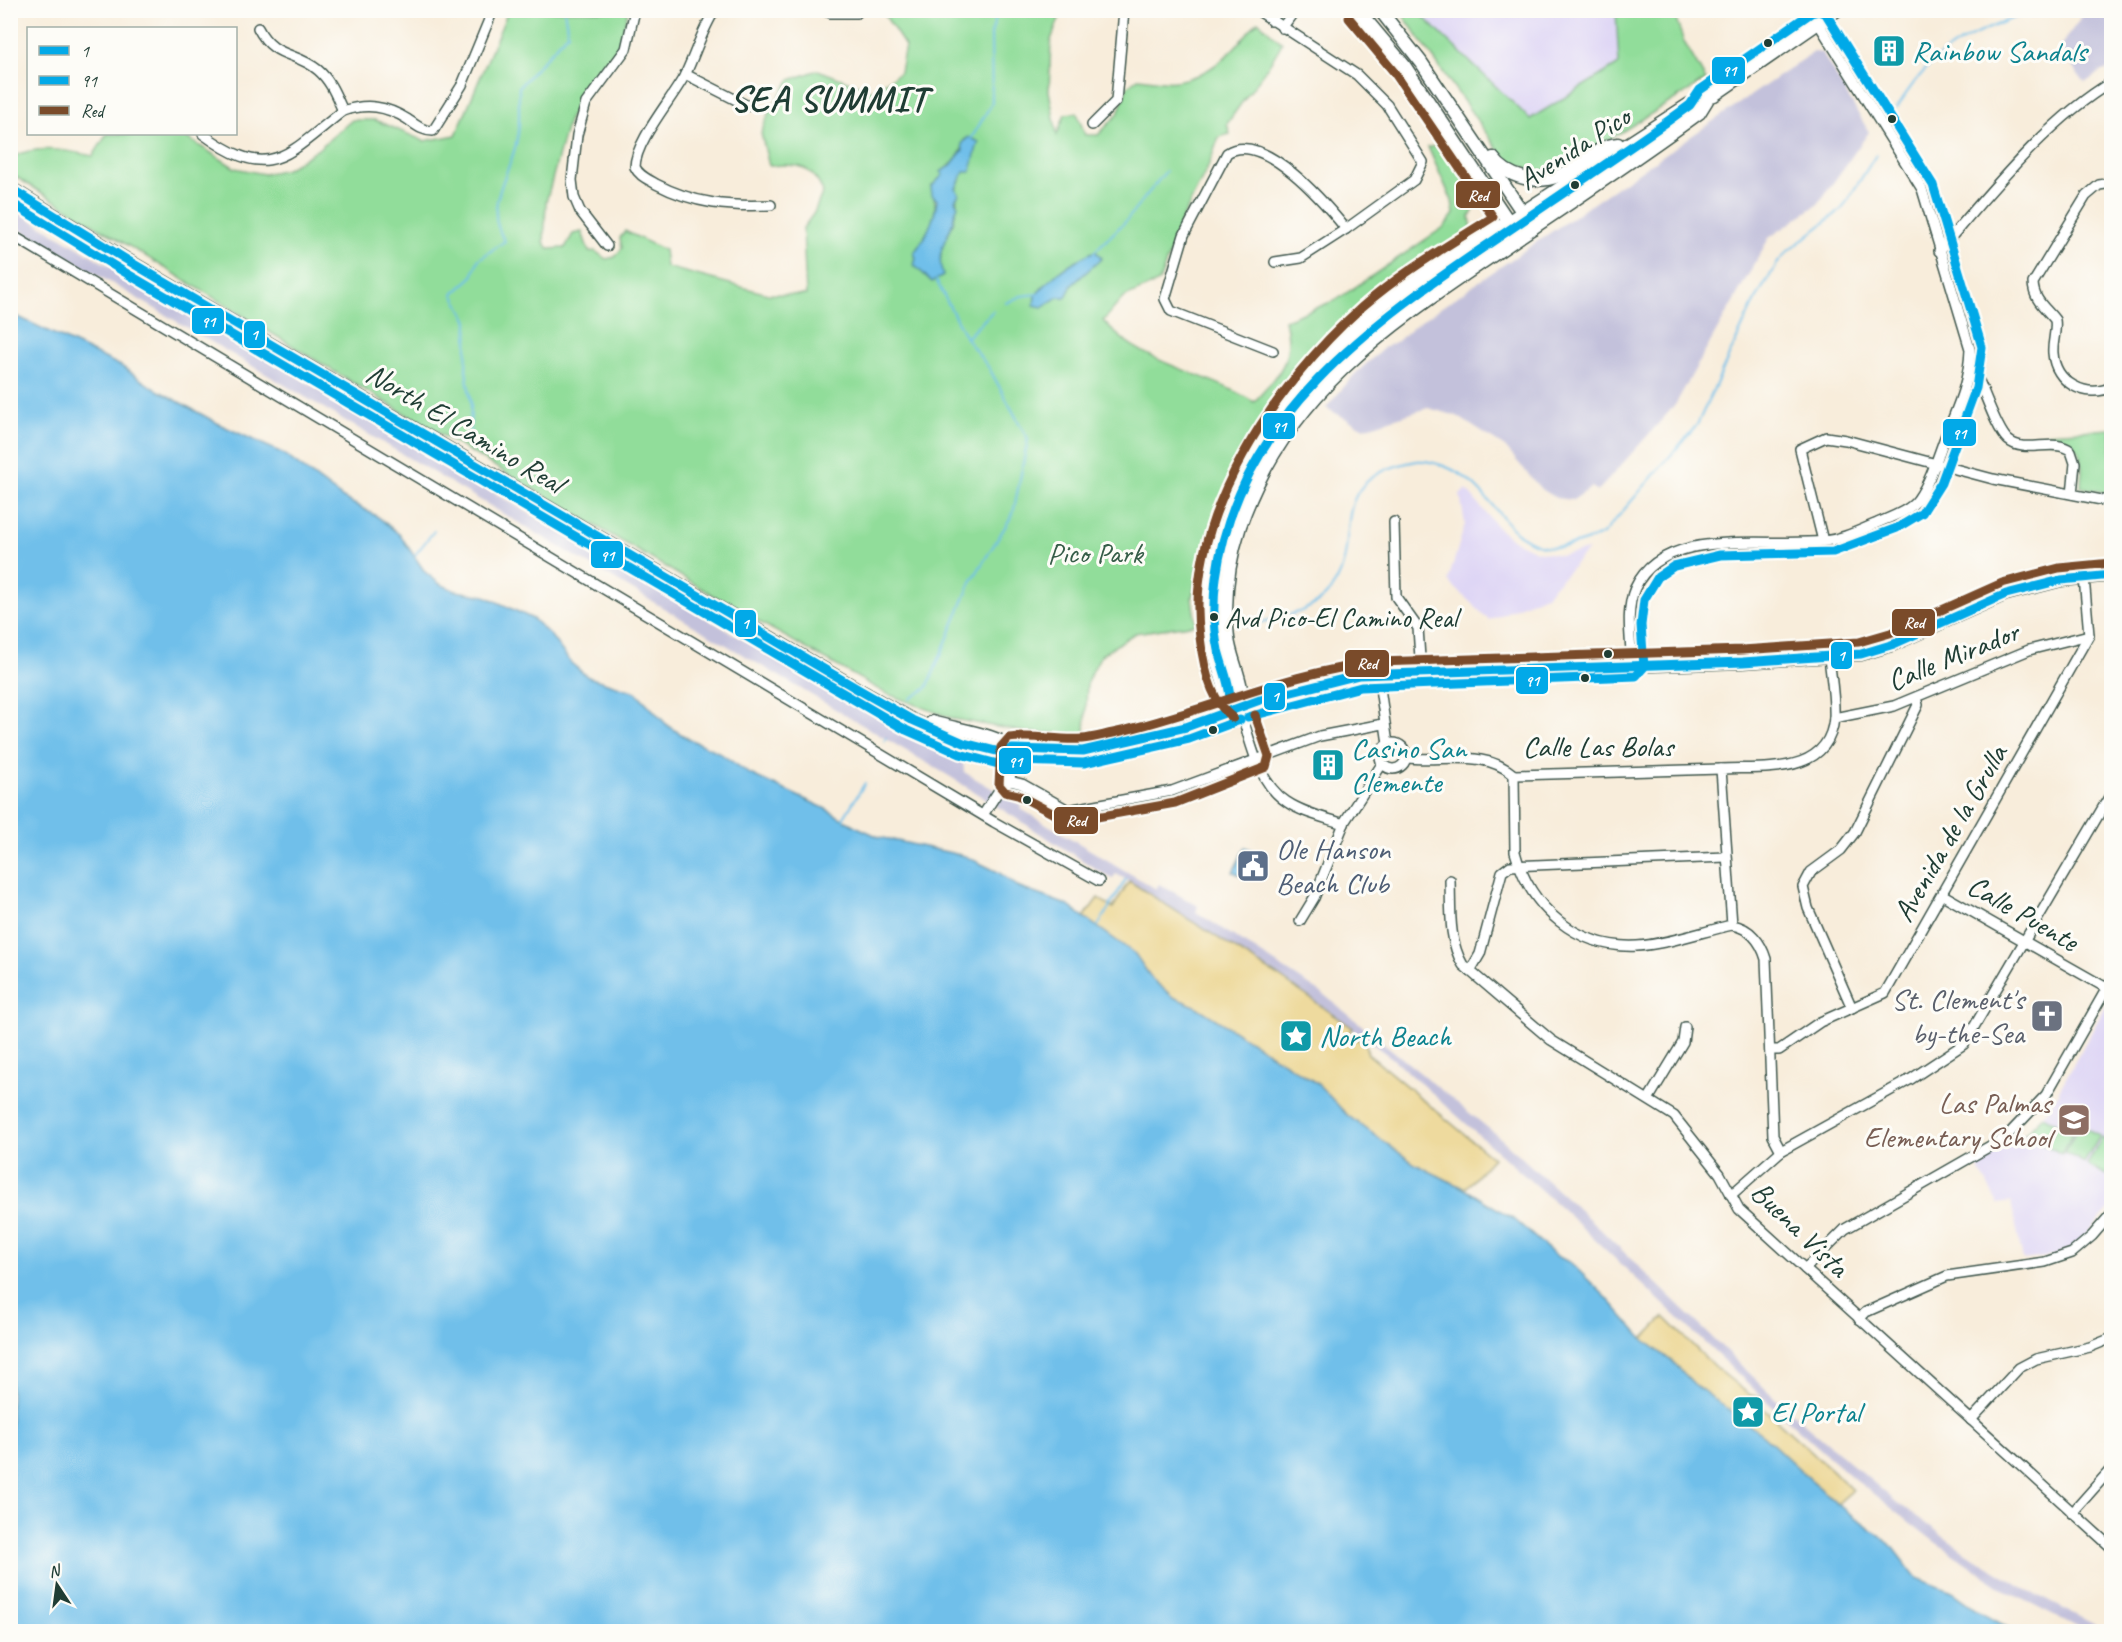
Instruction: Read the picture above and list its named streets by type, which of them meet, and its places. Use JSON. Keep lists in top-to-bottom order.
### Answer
{
  "streets": {
    "main road": ["Avenida Pico", "North El Camino Real"],
    "street": [
      "Calle Mirador",
      "Calle Las Bolas",
      "Avenida de la Grulla",
      "Calle Puente",
      "Buena Vista"
    ]
  },
  "crossings": [
    ["Avenida Pico", "North El Camino Real"],
    ["Calle Mirador", "Calle Las Bolas"],
    ["Calle Mirador", "Avenida de la Grulla"],
    ["Avenida de la Grulla", "Calle Puente"]
  ],
  "districts": ["SEA SUMMIT"],
  "parks": ["Pico Park"],
  "places": {
    "building": ["Rainbow Sandals", "Casino San Clemente"],
    "other": ["Avd Pico-El Camino Real"],
    "public building": ["Ole Hanson Beach Club"],
    "church": ["St. Clement's by-the-Sea"],
    "place": ["North Beach", "El Portal"],
    "school or university": ["Las Palmas Elementary School"]
  },
  "lines": ["transit line 91", "transit line Red", "transit line 1"],
  "legend": ["1", "91", "Red"],
  "north": "top"
}
